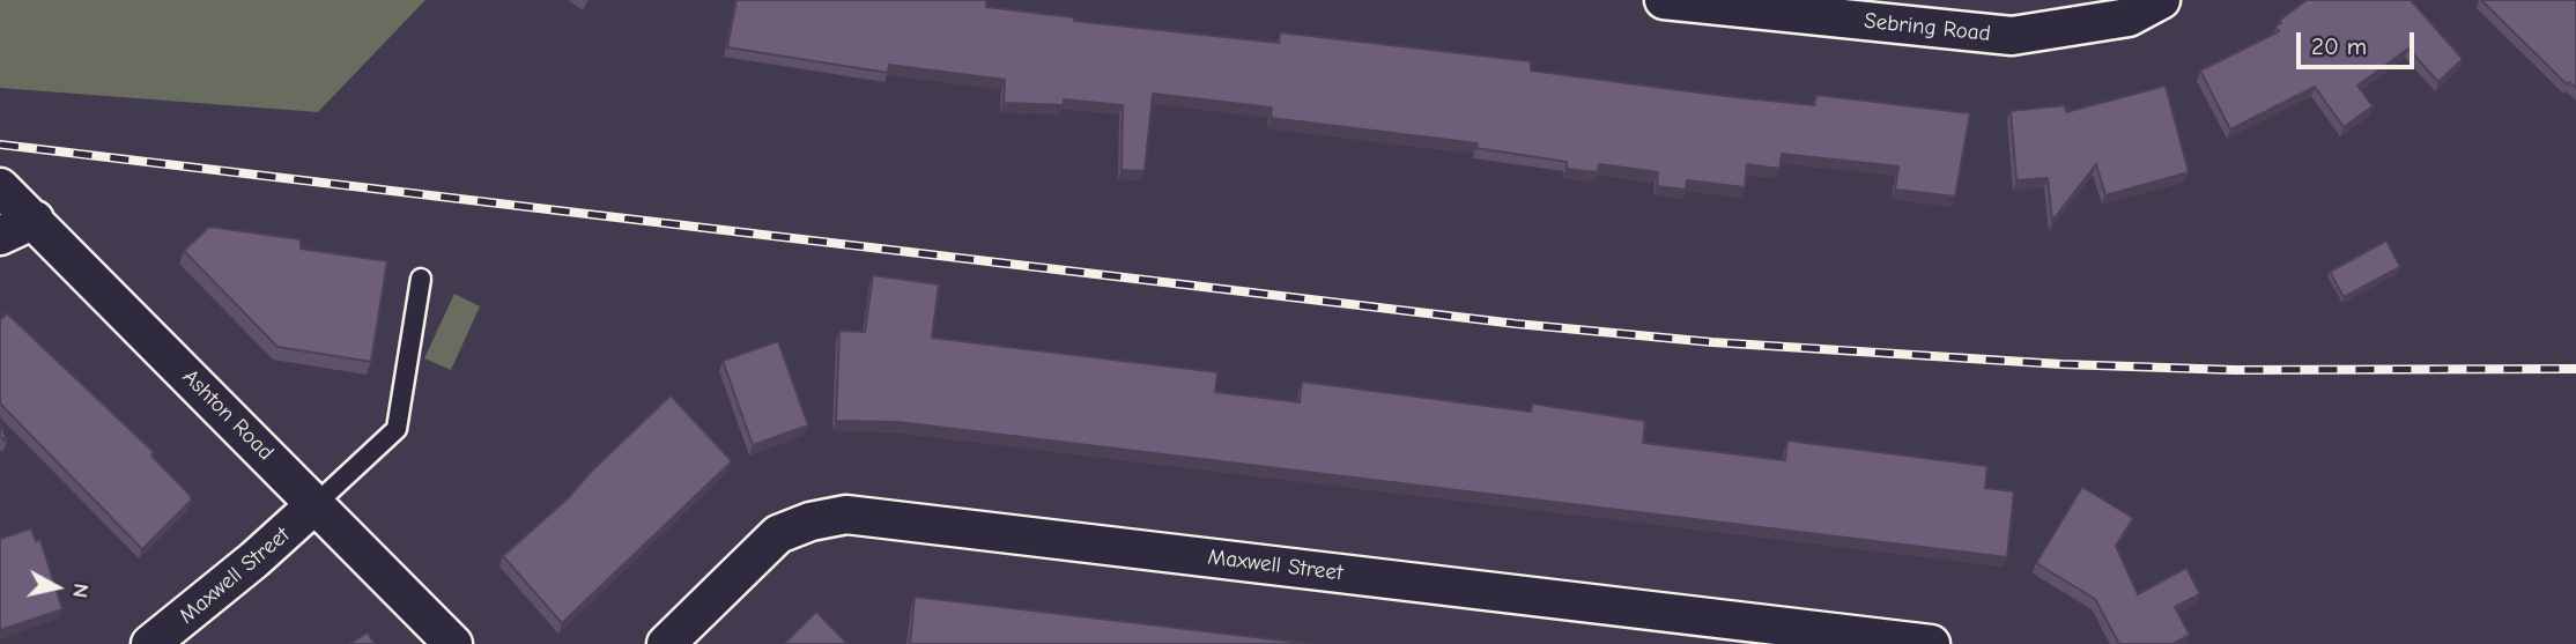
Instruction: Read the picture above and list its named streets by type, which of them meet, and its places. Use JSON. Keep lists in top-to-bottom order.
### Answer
{
  "streets": {
    "street": ["Sebring Road", "Ashton Road", "Maxwell Street"]
  },
  "crossings": [
    ["Ashton Road", "Maxwell Street"]
  ],
  "scale_bar": "20 m",
  "north": "right"
}
